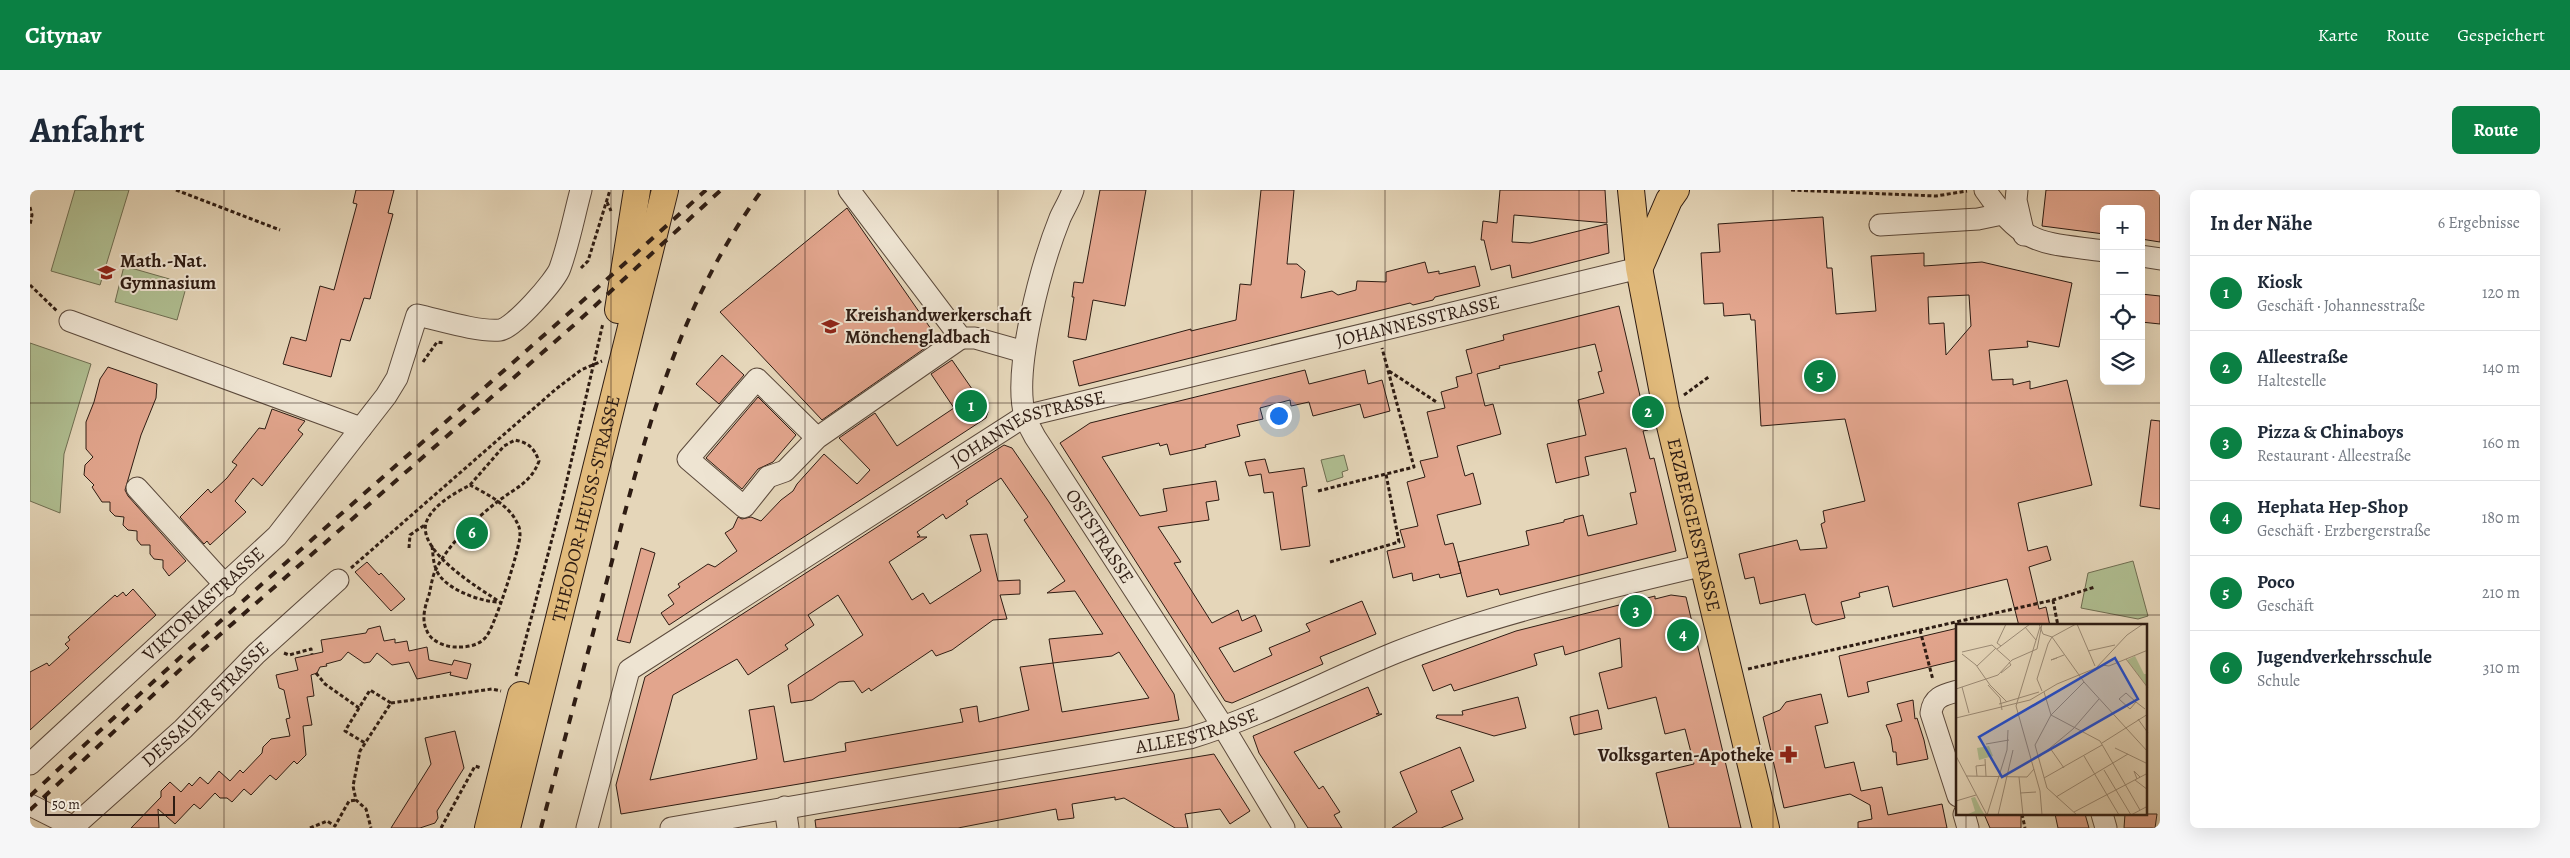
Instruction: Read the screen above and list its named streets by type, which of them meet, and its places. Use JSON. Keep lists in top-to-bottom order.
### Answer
{
  "streets": {
    "main road": ["THEODOR-HEUSS-STRASSE", "ERZBERGERSTRASSE"],
    "street": [
      "JOHANNESSTRASSE",
      "OSTSTRASSE",
      "VIKTORIASTRASSE",
      "DESSAUER STRASSE",
      "ALLEESTRASSE"
    ]
  },
  "crossings": [
    ["JOHANNESSTRASSE", "ERZBERGERSTRASSE"],
    ["JOHANNESSTRASSE", "OSTSTRASSE"],
    ["ERZBERGERSTRASSE", "ALLEESTRASSE"],
    ["OSTSTRASSE", "ALLEESTRASSE"]
  ],
  "places": {
    "school or university": ["Math.-Nat. Gymnasium", "Kreishandwerkerschaft Mönchengladbach"],
    "pharmacy": ["Volksgarten-Apotheke"]
  },
  "scale_bar": "50 m",
  "page": {
    "header": "Citynav",
    "nav": ["Karte", "Route", "Gespeichert"],
    "title": "Anfahrt",
    "buttons": "Route",
    "heading": ["In der Nähe", "6 Ergebnisse"],
    "map_buttons": ["+", "−"],
    "list": [
      {
        "mark": "1",
        "name": "Kiosk",
        "note": "Geschäft · Johannesstraße",
        "value": "120 m"
      },
      {
        "mark": "2",
        "name": "Alleestraße",
        "note": "Haltestelle",
        "value": "140 m"
      },
      {
        "mark": "3",
        "name": "Pizza & Chinaboys",
        "note": "Restaurant · Alleestraße",
        "value": "160 m"
      },
      {
        "mark": "4",
        "name": "Hephata Hep-Shop",
        "note": "Geschäft · Erzbergerstraße",
        "value": "180 m"
      },
      {
        "mark": "5",
        "name": "Poco",
        "note": "Geschäft",
        "value": "210 m"
      },
      {
        "mark": "6",
        "name": "Jugendverkehrsschule",
        "note": "Schule",
        "value": "310 m"
      }
    ],
    "pins": [
      "5",
      "1",
      "2",
      "6",
      "3",
      "4"
    ],
    "scale": "50 m"
  }
}
